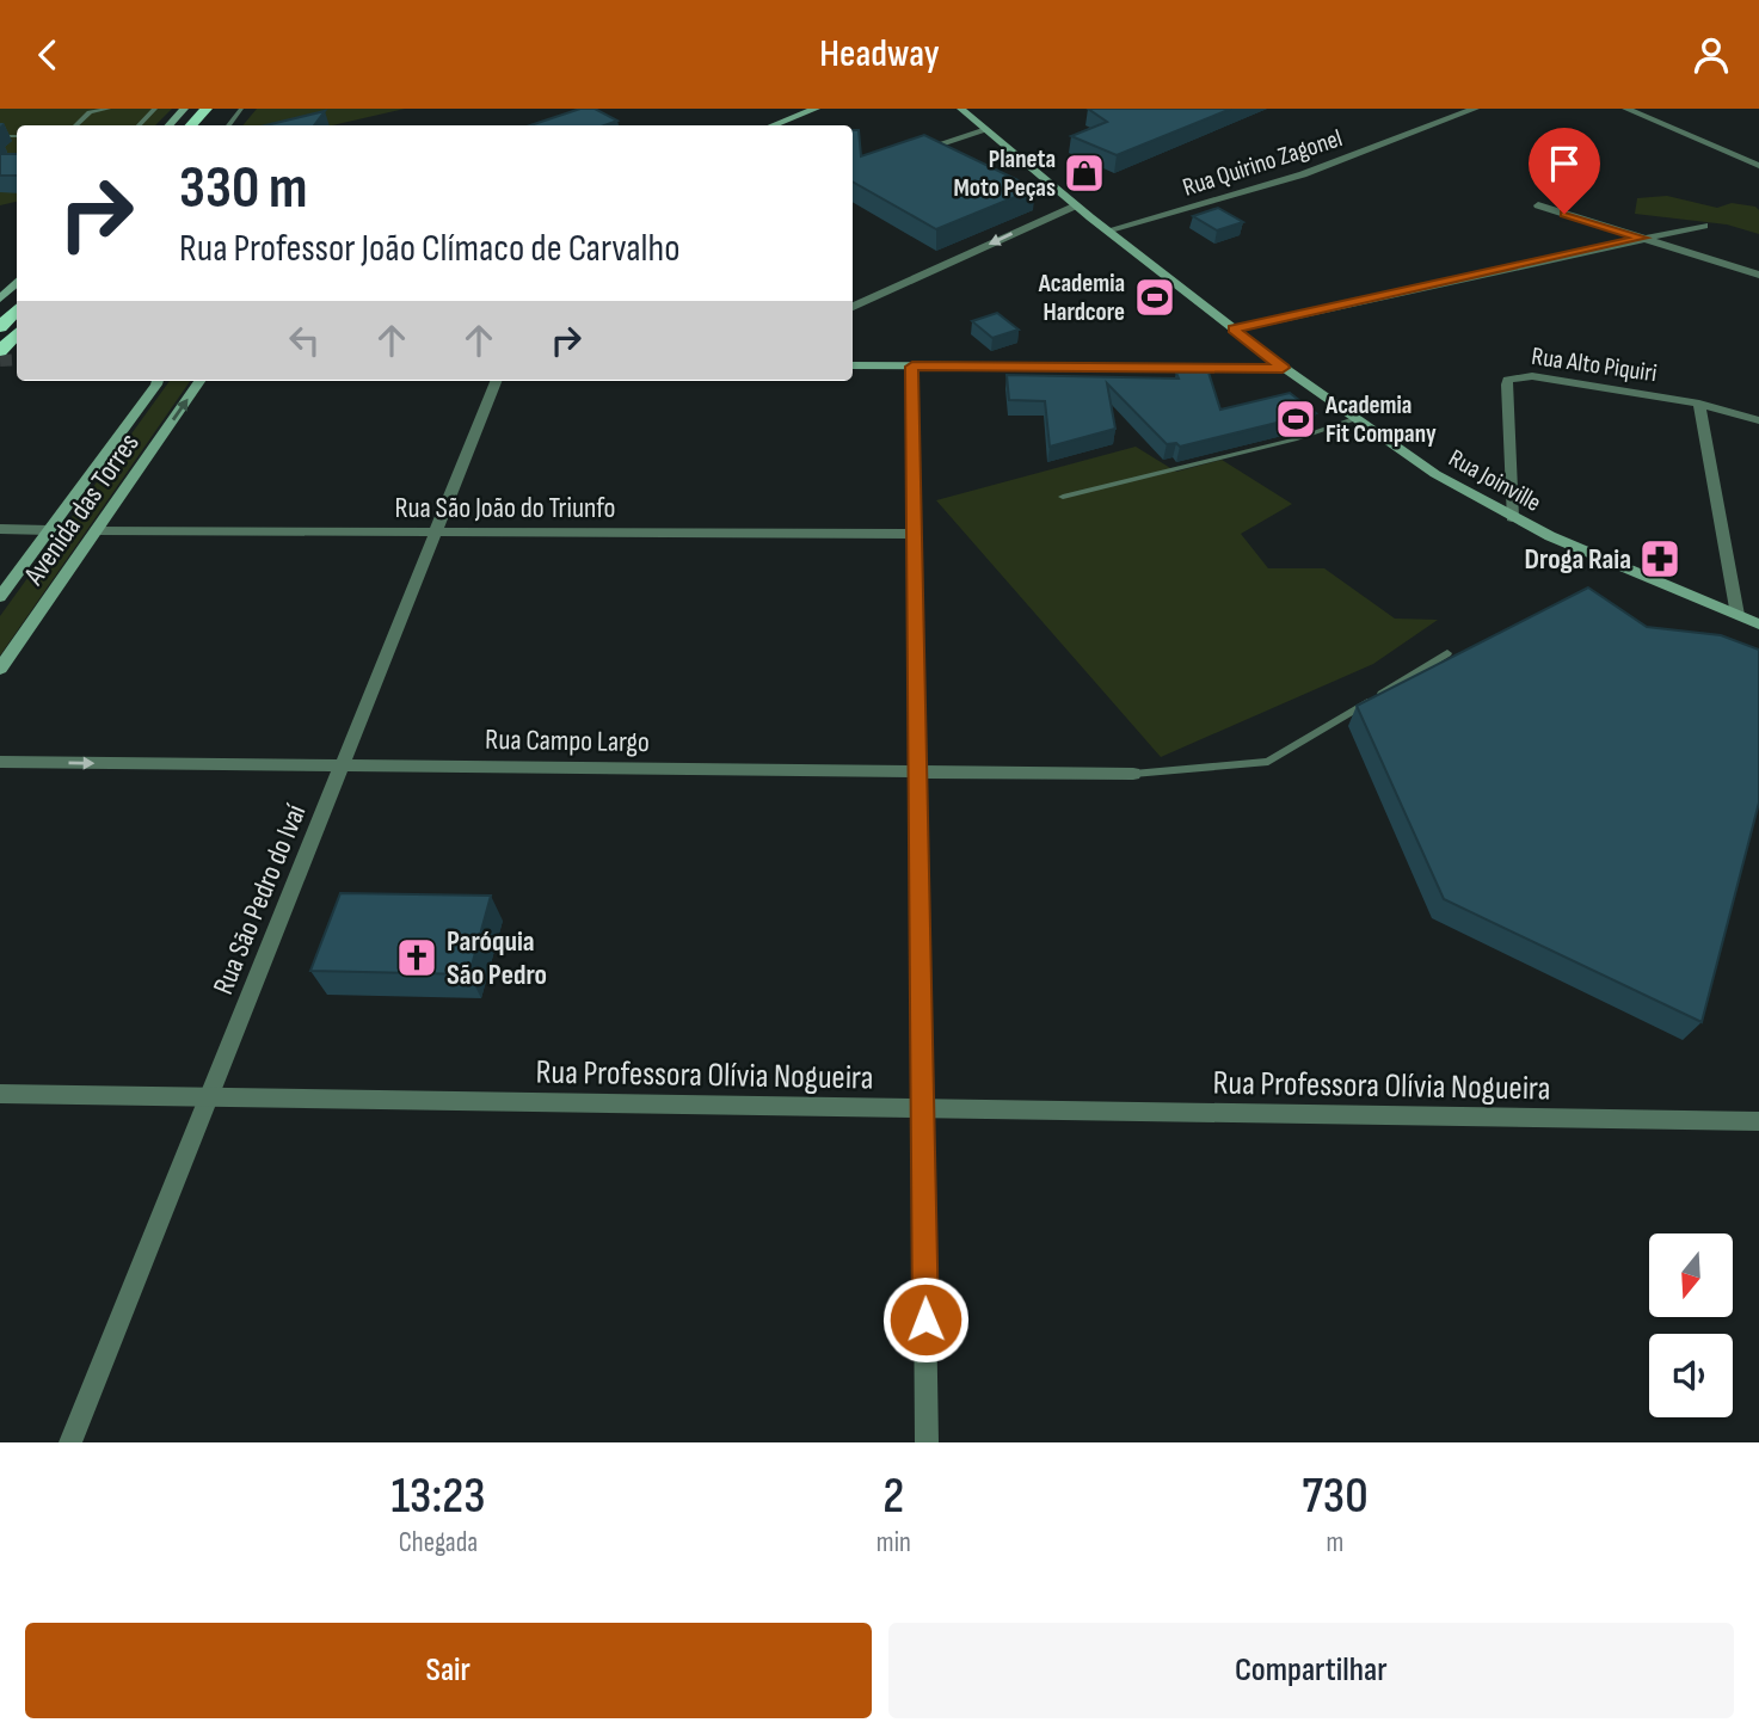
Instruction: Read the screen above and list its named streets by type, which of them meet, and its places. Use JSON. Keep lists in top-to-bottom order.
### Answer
{
  "streets": {
    "main road": ["Rua Joinville", "Avenida das Torres"],
    "street": [
      "Rua Quirino Zagonel",
      "Rua Alto Piquiri",
      "Rua São João do Triunfo",
      "Rua Campo Largo",
      "Rua São Pedro do Ivaí",
      "Rua Professora Olívia Nogueira"
    ]
  },
  "crossings": [
    ["Rua Quirino Zagonel", "Rua Joinville"],
    ["Rua Alto Piquiri", "Rua Joinville"],
    ["Rua São João do Triunfo", "Avenida das Torres"],
    ["Rua São João do Triunfo", "Rua São Pedro do Ivaí"],
    ["Rua Campo Largo", "Rua São Pedro do Ivaí"],
    ["Rua São Pedro do Ivaí", "Rua Professora Olívia Nogueira"]
  ],
  "places": {
    "shop": ["Planeta Moto Peças"],
    "sports": ["Academia Hardcore", "Academia Fit Company"],
    "pharmacy": ["Droga Raia"],
    "church": ["Paróquia São Pedro"]
  },
  "north": "bottom",
  "page": {
    "header": "Headway",
    "turn": ["330 m", "Rua Professor João Clímaco de Carvalho"],
    "eta": [
      "13:23",
      "Chegada",
      "2",
      "min",
      "730",
      "m"
    ],
    "buttons": ["Sair", "Compartilhar"]
  }
}
